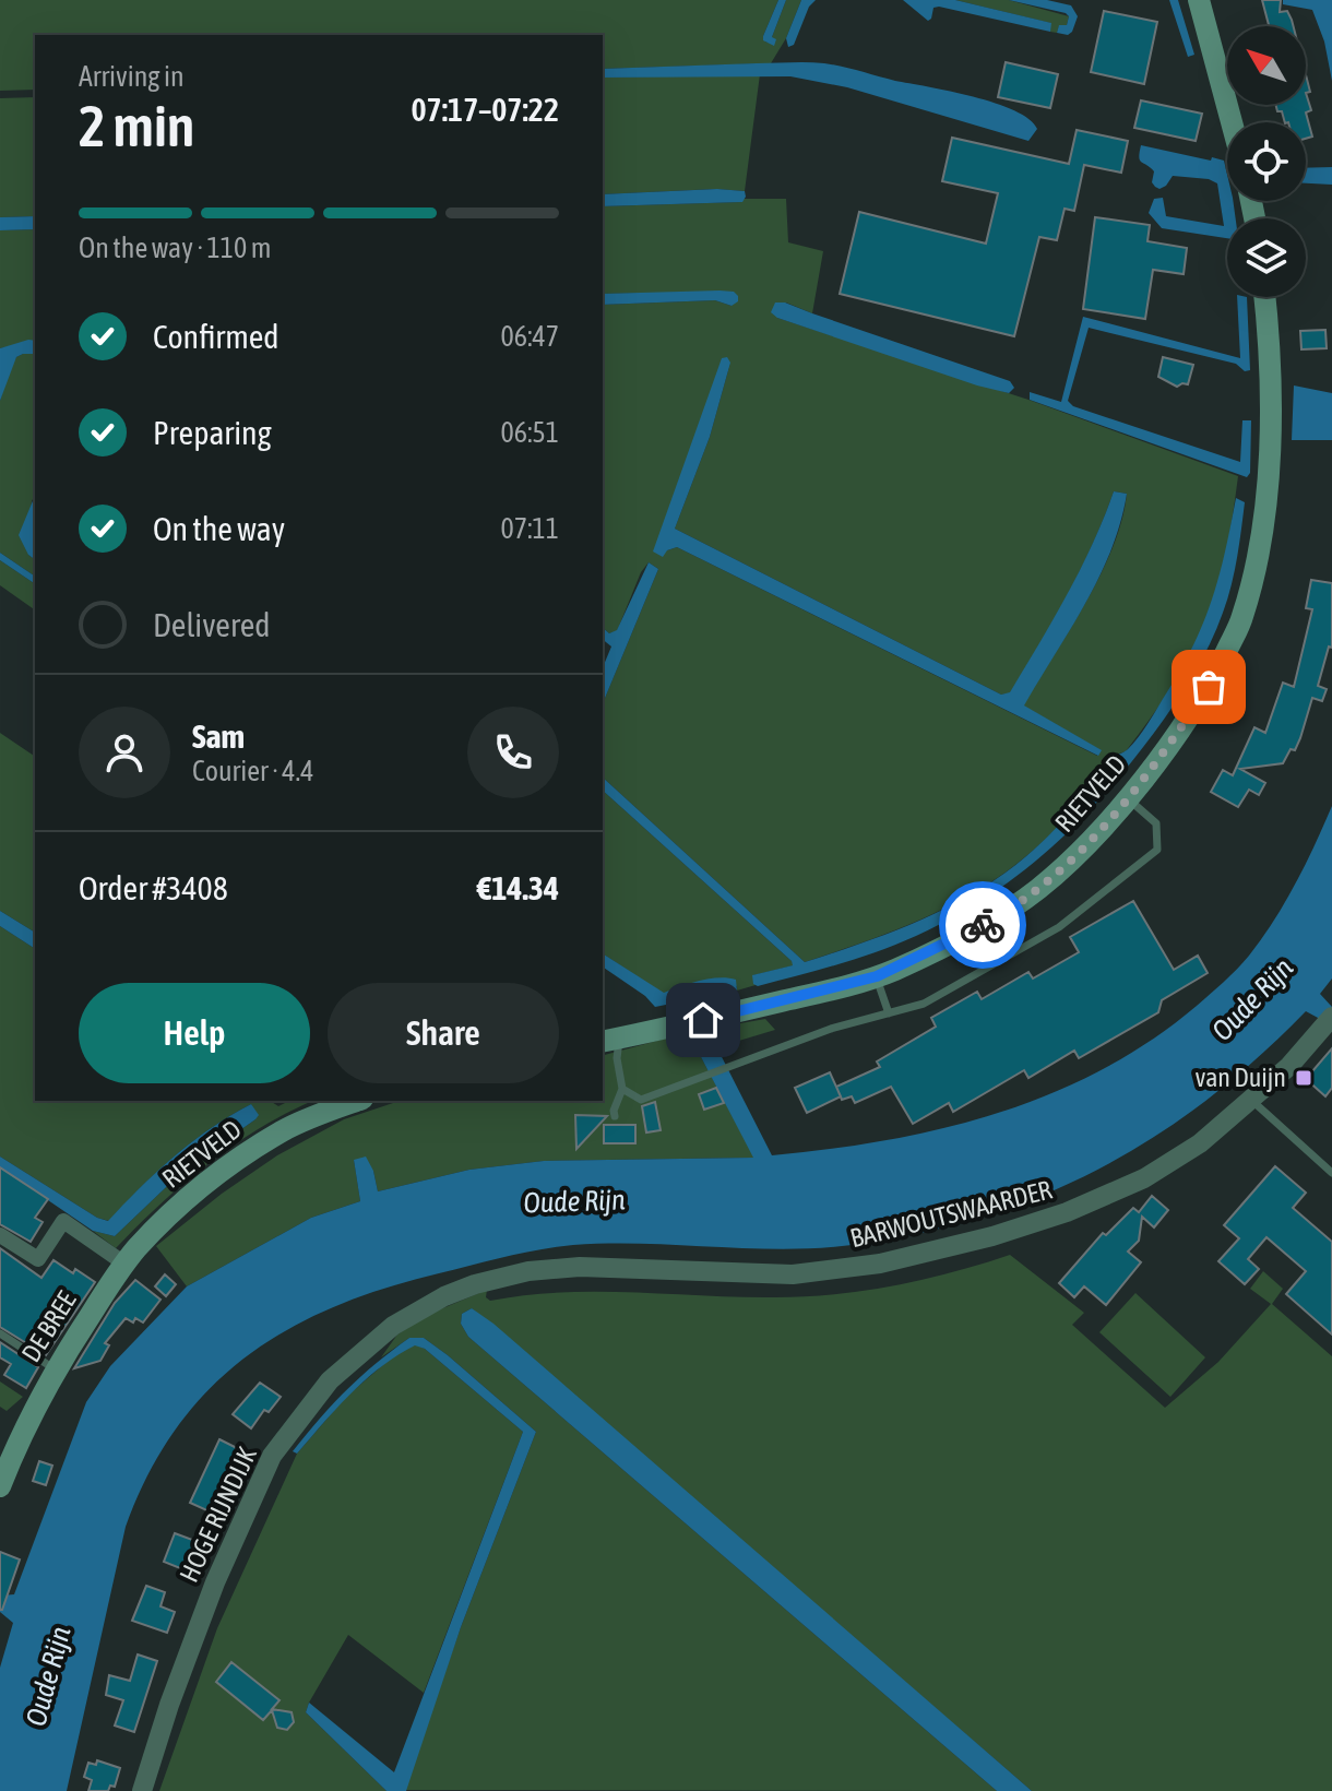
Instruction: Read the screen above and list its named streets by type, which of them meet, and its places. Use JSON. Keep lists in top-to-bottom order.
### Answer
{
  "streets": {
    "main road": ["RIETVELD", "DE BREE"],
    "street": ["BARWOUTSWAARDER", "HOGE RIJNDIJK"]
  },
  "crossings": [
    ["RIETVELD", "DE BREE"],
    ["BARWOUTSWAARDER", "HOGE RIJNDIJK"]
  ],
  "water": ["Oude Rijn"],
  "places": {
    "transit": ["van Duijn"]
  },
  "north": "top left",
  "page": {
    "heading": ["2 min", "Arriving in", "07:17–07:22"],
    "panel": [
      "Sam",
      "Courier · 4.4",
      "Order #3408",
      "€14.34"
    ],
    "bar": "On the way · 110 m",
    "list": [
      ["Confirmed", "06:47"],
      ["Preparing", "06:51"],
      ["On the way", "07:11"],
      "Delivered"
    ],
    "buttons": ["Help", "Share"]
  }
}
